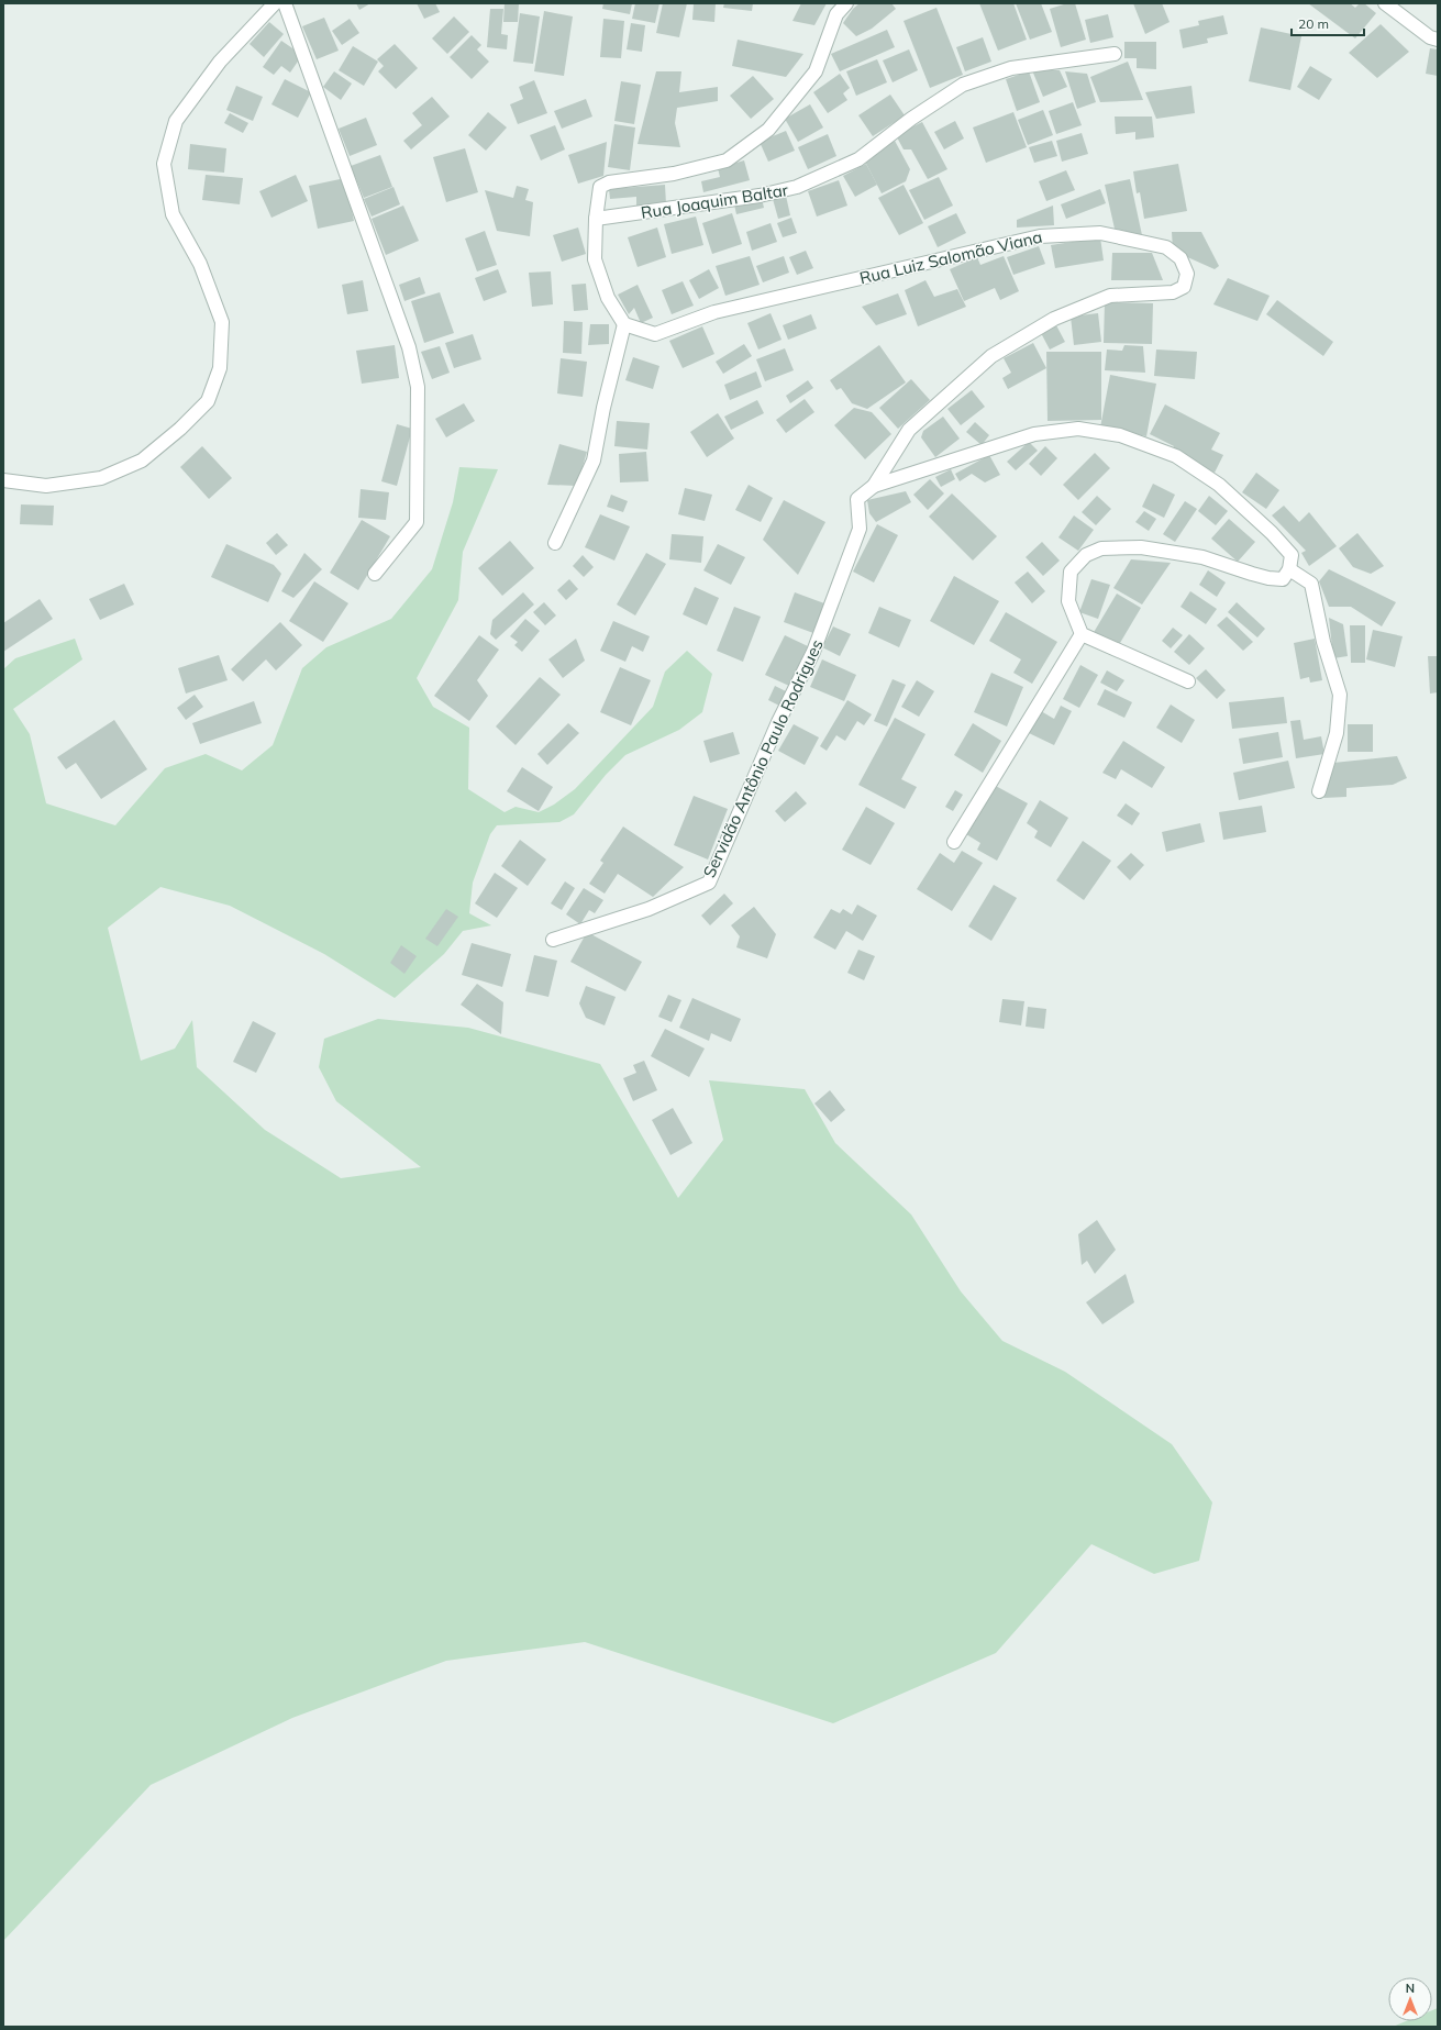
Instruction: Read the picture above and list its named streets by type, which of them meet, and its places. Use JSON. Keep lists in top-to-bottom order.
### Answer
{
  "streets": {
    "street": ["Rua Joaquim Baltar", "Rua Luiz Salomão Viana", "Servidão Antônio Paulo Rodrigues"]
  },
  "crossings": [
    ["Rua Luiz Salomão Viana", "Servidão Antônio Paulo Rodrigues"]
  ],
  "scale_bar": "20 m",
  "north": "top"
}
